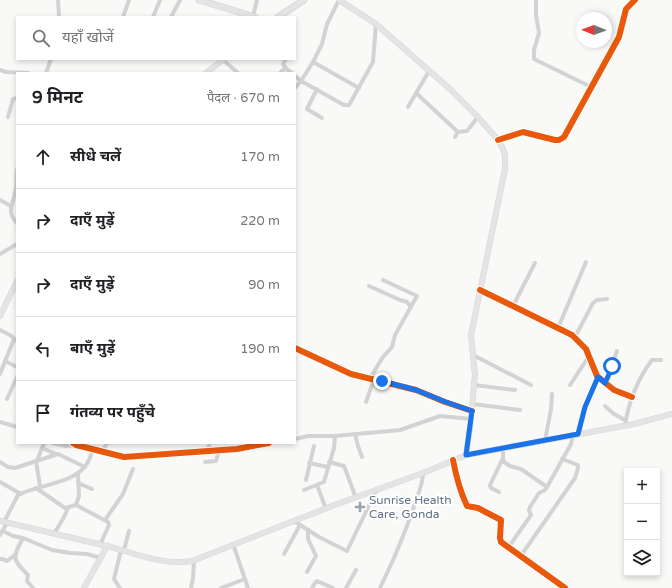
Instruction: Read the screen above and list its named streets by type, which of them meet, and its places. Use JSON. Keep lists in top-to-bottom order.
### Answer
{
  "places": {
    "health": ["Sunrise Health Care, Gonda"]
  },
  "north": "left",
  "page": {
    "search": "यहाँ खोजें",
    "heading": ["9 मिनट", "पैदल · 670 m"],
    "list": [
      ["सीधे चलें", "170 m"],
      ["दाएँ मुड़ें", "220 m"],
      ["दाएँ मुड़ें", "90 m"],
      ["बाएँ मुड़ें", "190 m"],
      "गंतव्य पर पहुँचे"
    ],
    "map_buttons": ["+", "−"]
  }
}
